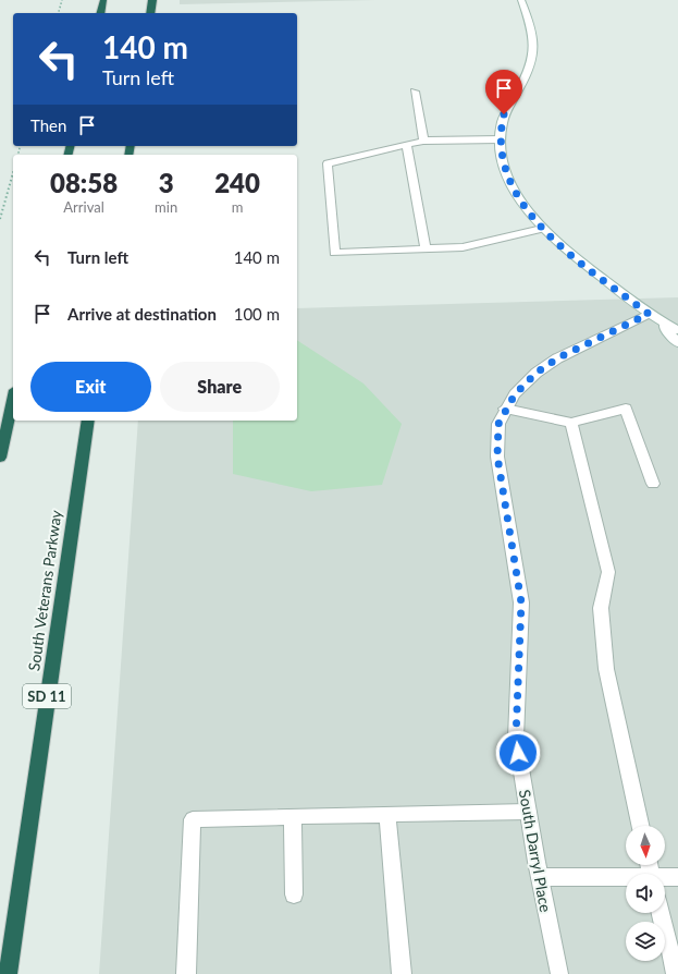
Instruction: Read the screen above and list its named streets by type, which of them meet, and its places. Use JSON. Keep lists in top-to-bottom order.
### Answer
{
  "streets": {
    "highway": ["South Veterans Parkway", "SD 11"],
    "street": ["South Darryl Place"]
  },
  "north": "bottom",
  "page": {
    "turn": ["140 m", "Turn left"],
    "then": "Then",
    "eta": [
      "08:58",
      "Arrival",
      "3",
      "min",
      "240",
      "m"
    ],
    "list": [
      {
        "name": "Turn left",
        "value": "140 m"
      },
      {
        "name": "Arrive at destination",
        "value": "100 m"
      }
    ],
    "buttons": ["Exit", "Share"]
  }
}
